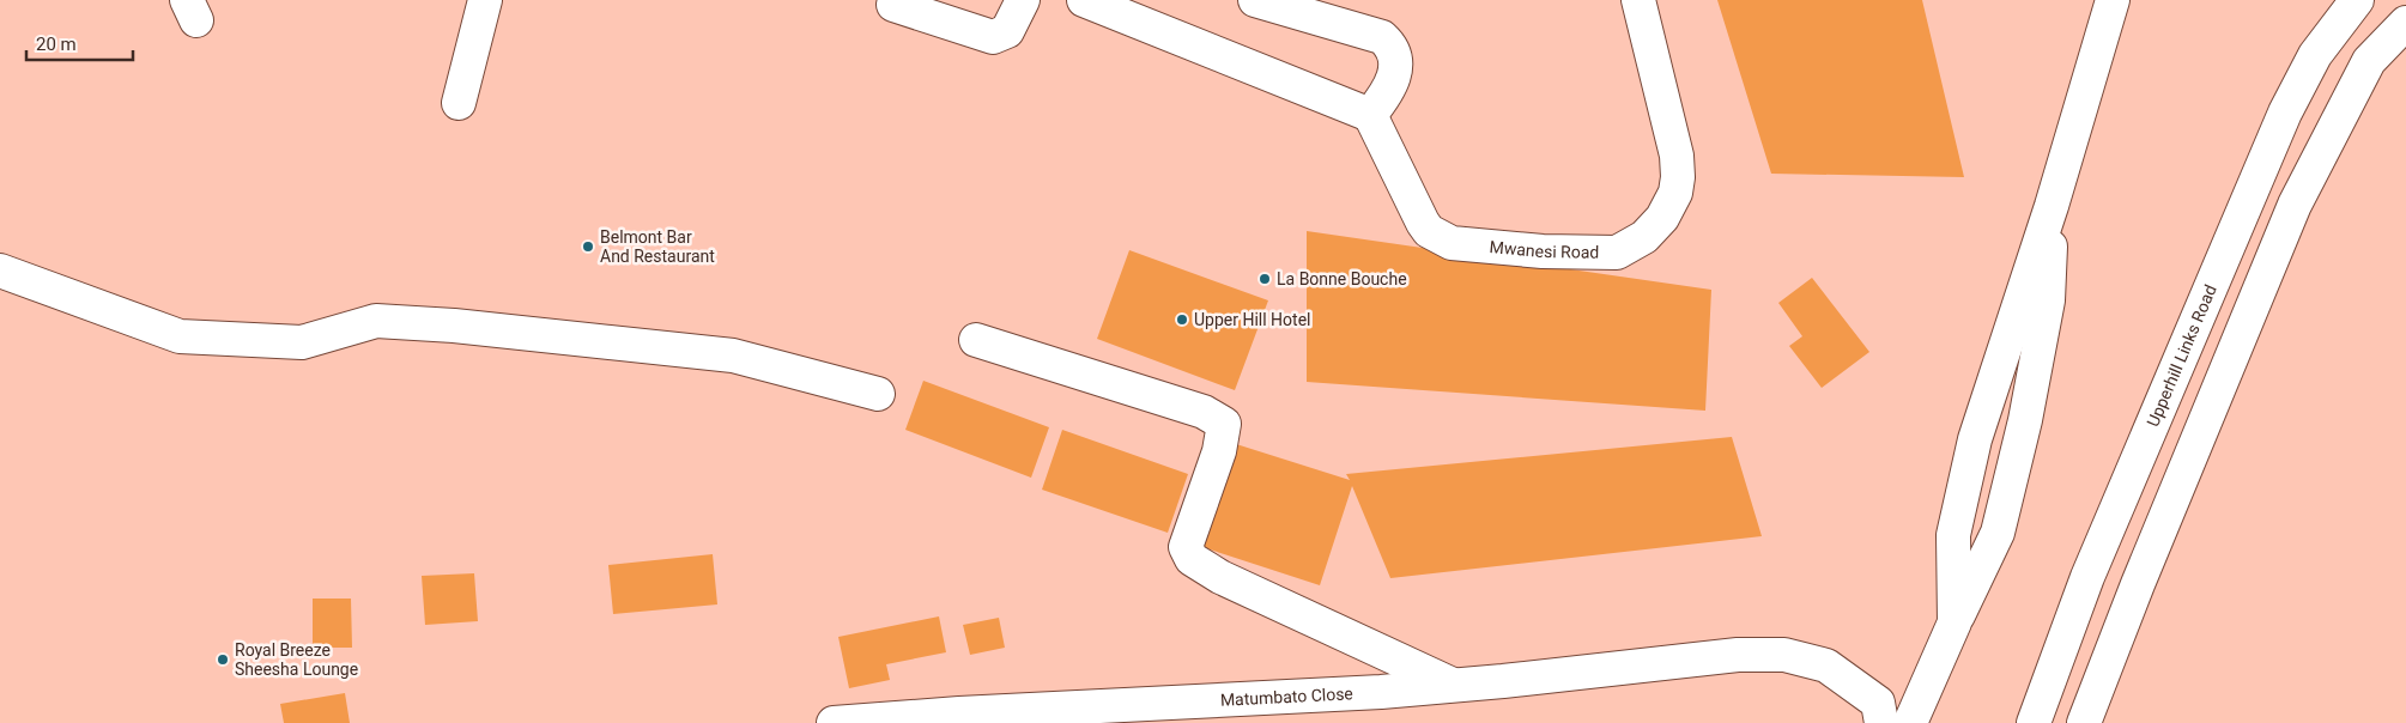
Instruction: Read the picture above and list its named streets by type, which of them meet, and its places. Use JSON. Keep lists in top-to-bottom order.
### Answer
{
  "streets": {
    "street": ["Mwanesi Road", "Upperhill Links Road", "Matumbato Close"]
  },
  "places": [
    "Belmont Bar And Restaurant",
    "La Bonne Bouche",
    "Upper Hill Hotel",
    "Royal Breeze Sheesha Lounge"
  ],
  "scale_bar": "20 m"
}
